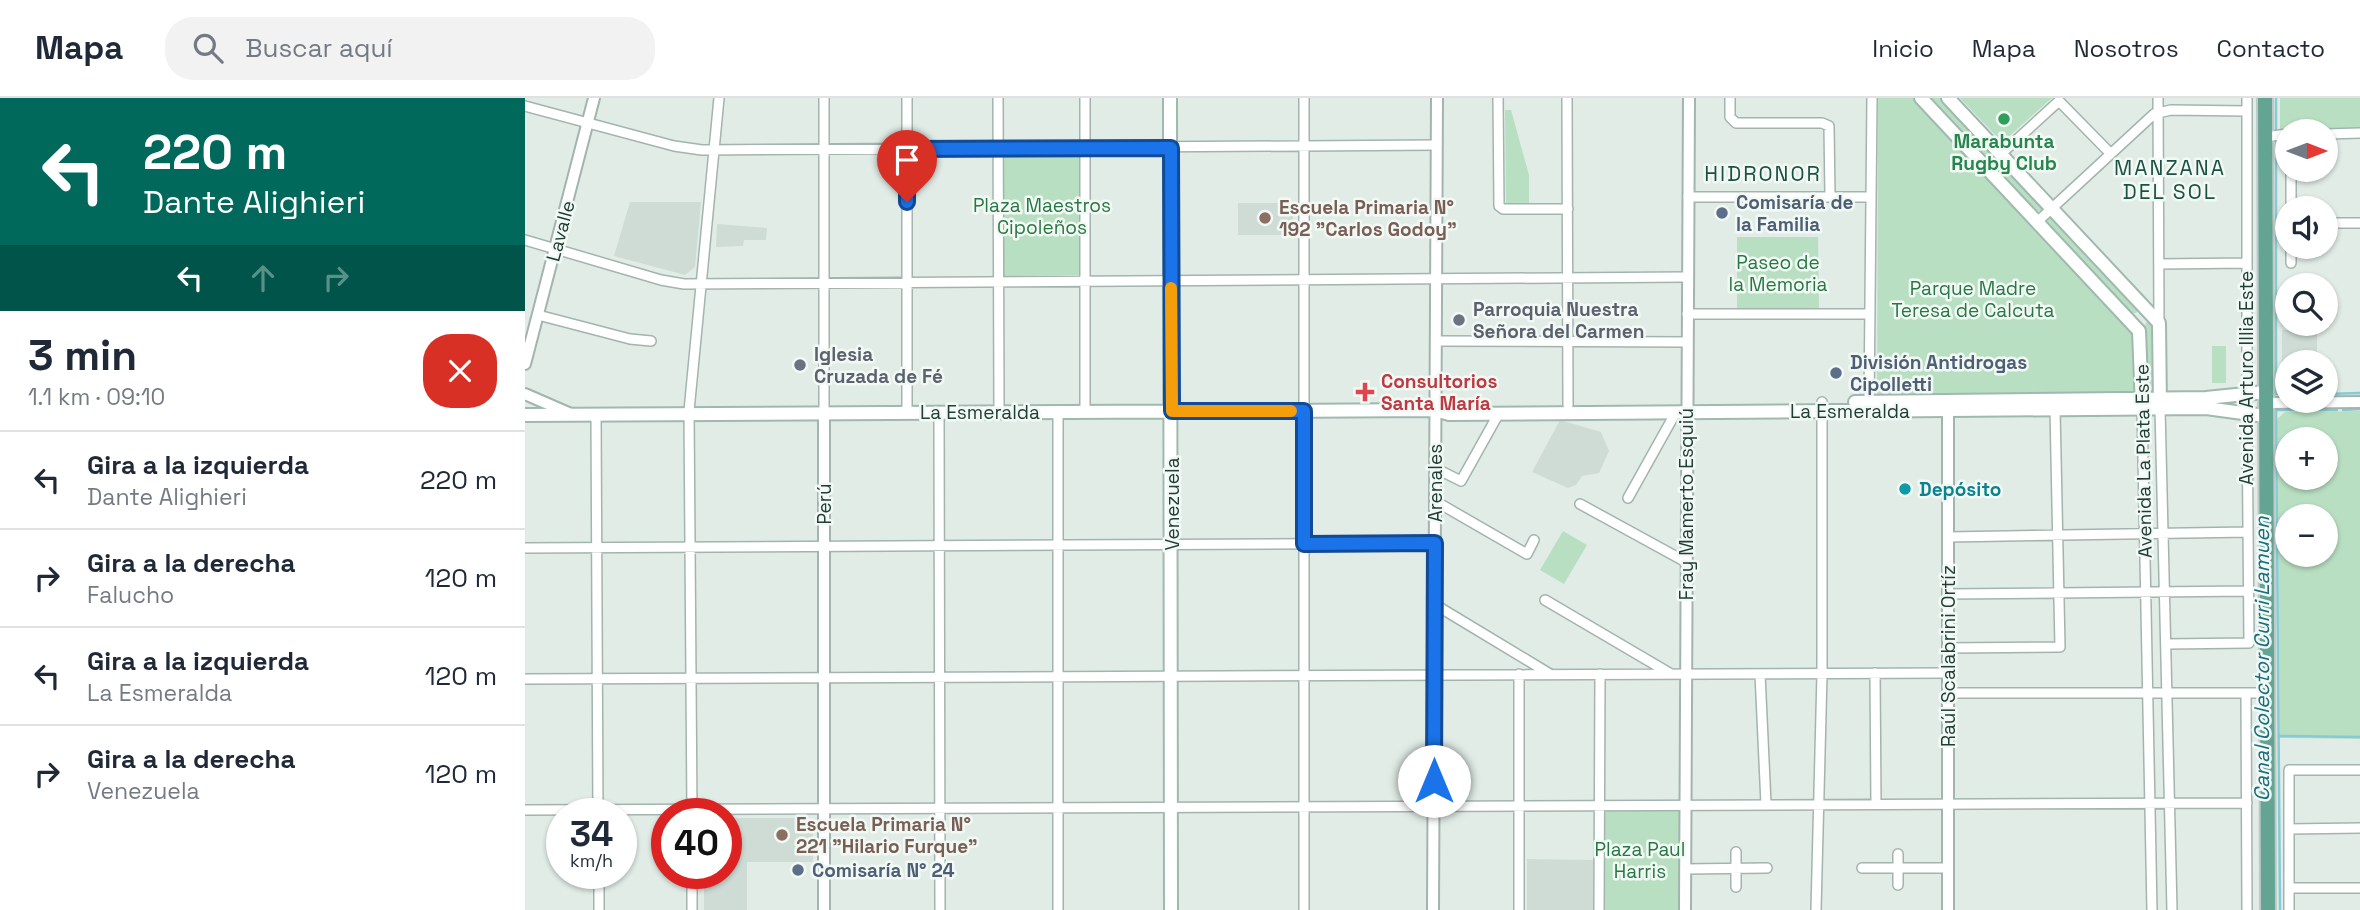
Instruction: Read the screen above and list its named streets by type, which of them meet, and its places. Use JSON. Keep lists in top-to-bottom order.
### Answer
{
  "streets": {
    "main road": [
      "Avenida Arturo Illia Este",
      "La Esmeralda",
      "Avenida La Plata Este",
      "Venezuela"
    ],
    "street": [
      "Lavalle",
      "Arenales",
      "Perú",
      "Fray Mamerto Esquiú",
      "Raúl Scalabrini Ortíz"
    ]
  },
  "crossings": [
    ["Avenida Arturo Illia Este", "La Esmeralda"],
    ["La Esmeralda", "Avenida La Plata Este"],
    ["La Esmeralda", "Arenales"],
    ["La Esmeralda", "Perú"],
    ["La Esmeralda", "Venezuela"],
    ["La Esmeralda", "Fray Mamerto Esquiú"],
    ["La Esmeralda", "Raúl Scalabrini Ortíz"]
  ],
  "districts": ["MANZANA DEL SOL", "HIDRONOR"],
  "water": ["Canal Colector Curri Lamuen"],
  "parks": [
    "Plaza Maestros Cipoleños",
    "Paseo de la Memoria",
    "Parque Madre Teresa de Calcuta",
    "Plaza Paul Harris"
  ],
  "places": {
    "other": [
      "Marabunta Rugby Club",
      "Comisaría de la Familia",
      "Escuela Primaria N° 192 \"Carlos Godoy\"",
      "Parroquia Nuestra Señora del Carmen",
      "Iglesia Cruzada de Fé",
      "División Antidrogas Cipolletti",
      "Depósito",
      "Escuela Primaria N° 221 \"Hilario Furque\"",
      "Comisaría N° 24"
    ],
    "health": ["Consultorios Santa María"]
  },
  "north": "right",
  "page": {
    "header": "Mapa",
    "search": "Buscar aquí",
    "nav": [
      "Inicio",
      "Mapa",
      "Nosotros",
      "Contacto"
    ],
    "turn": ["220 m", "Dante Alighieri"],
    "map_buttons": ["+", "−"],
    "heading": ["3 min", "1.1 km · 09:10"],
    "list": [
      {
        "name": "Gira a la izquierda",
        "note": "Dante Alighieri",
        "value": "220 m"
      },
      {
        "name": "Gira a la derecha",
        "note": "Falucho",
        "value": "120 m"
      },
      {
        "name": "Gira a la izquierda",
        "note": "La Esmeralda",
        "value": "120 m"
      },
      {
        "name": "Gira a la derecha",
        "note": "Venezuela",
        "value": "120 m"
      }
    ],
    "speed": "34 km/h",
    "limit": "40"
  }
}
